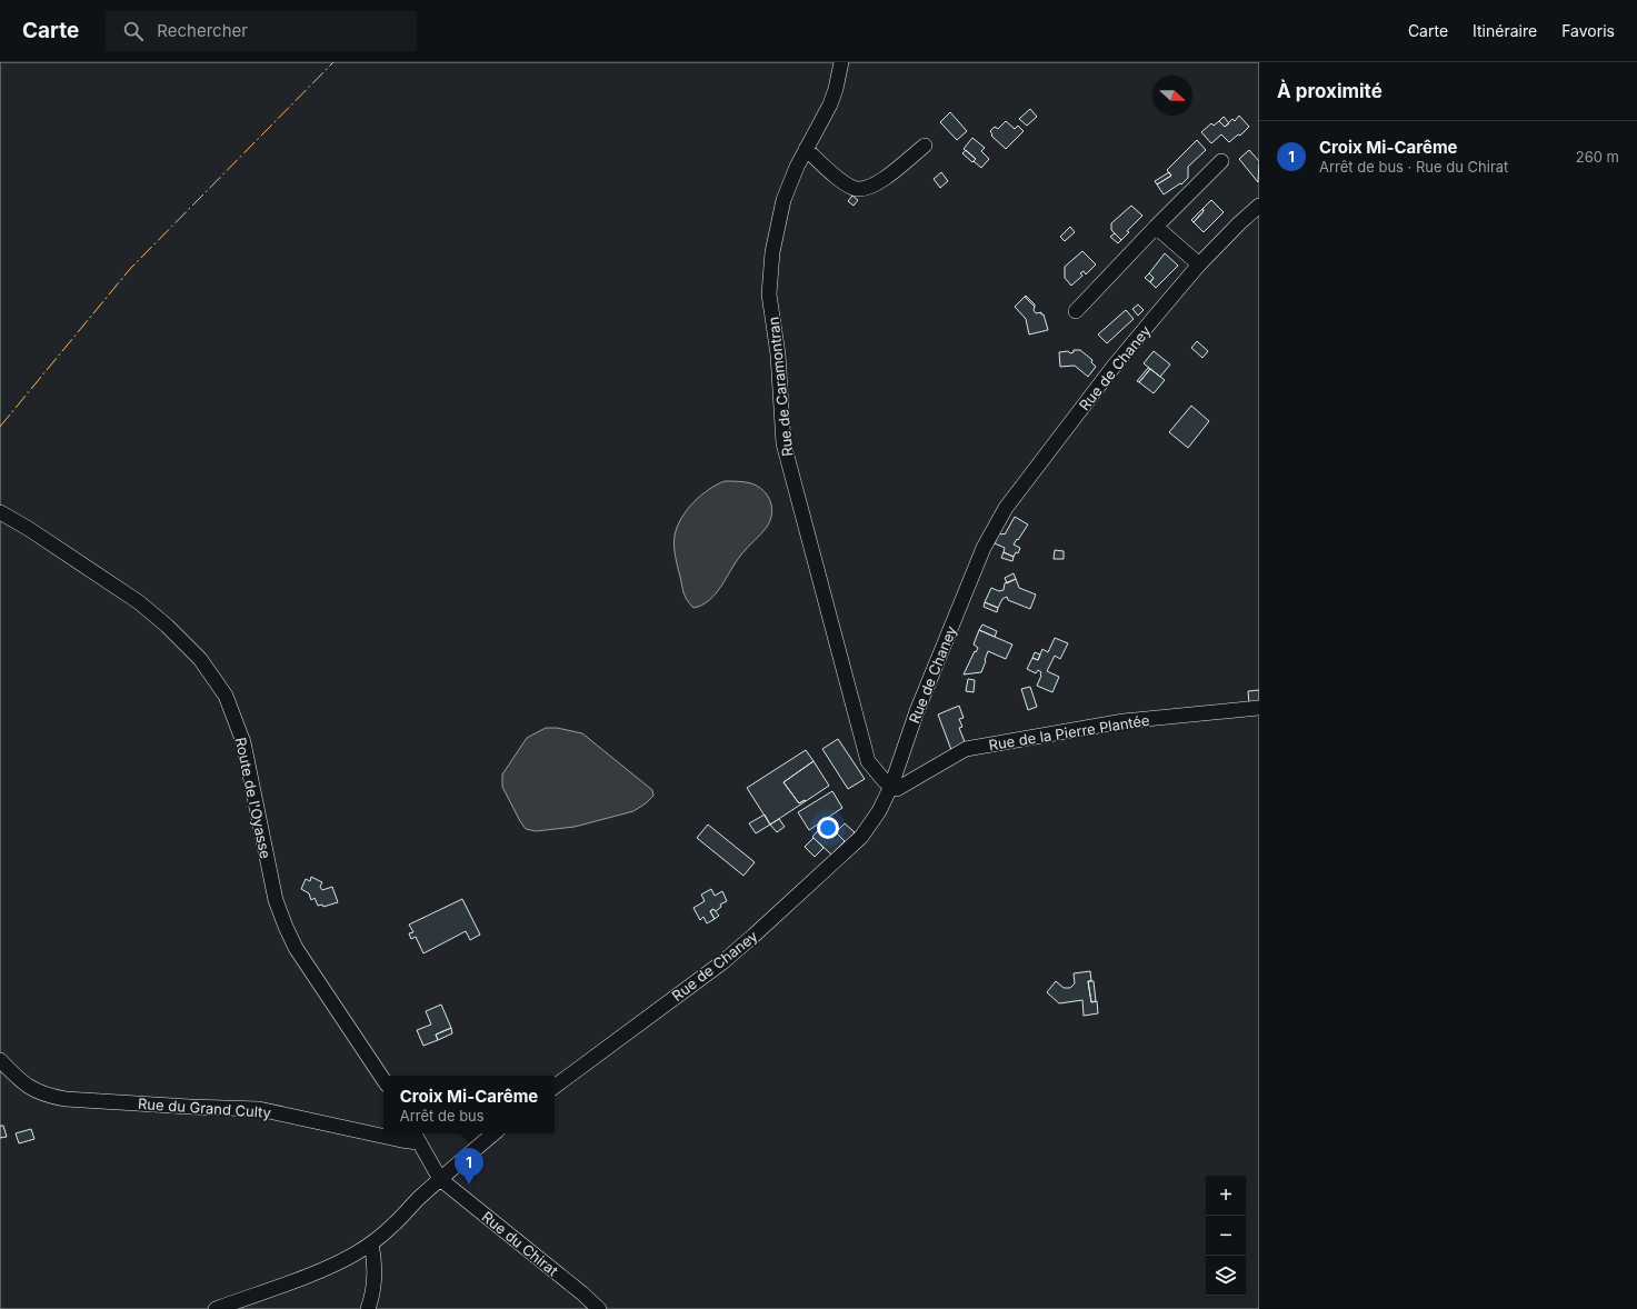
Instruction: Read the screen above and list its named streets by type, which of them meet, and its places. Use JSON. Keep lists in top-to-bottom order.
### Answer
{
  "streets": {
    "street": [
      "Rue de Chaney",
      "Rue de Caramontran",
      "Rue de la Pierre Plantée",
      "Route de l'Oyasse",
      "Rue du Grand Culty",
      "Rue du Chirat"
    ]
  },
  "crossings": [
    ["Rue de Chaney", "Rue de Caramontran"],
    ["Rue de Chaney", "Rue de la Pierre Plantée"],
    ["Rue de Caramontran", "Rue de la Pierre Plantée"]
  ],
  "north": "right",
  "page": {
    "header": "Carte",
    "search": "Rechercher",
    "nav": ["Carte", "Itinéraire", "Favoris"],
    "heading": "À proximité",
    "list": [
      {
        "mark": "1",
        "name": "Croix Mi-Carême",
        "note": "Arrêt de bus · Rue du Chirat",
        "value": "260 m"
      }
    ],
    "popup": ["Croix Mi-Carême", "Arrêt de bus"],
    "pins": "1",
    "map_buttons": ["+", "−"]
  }
}
